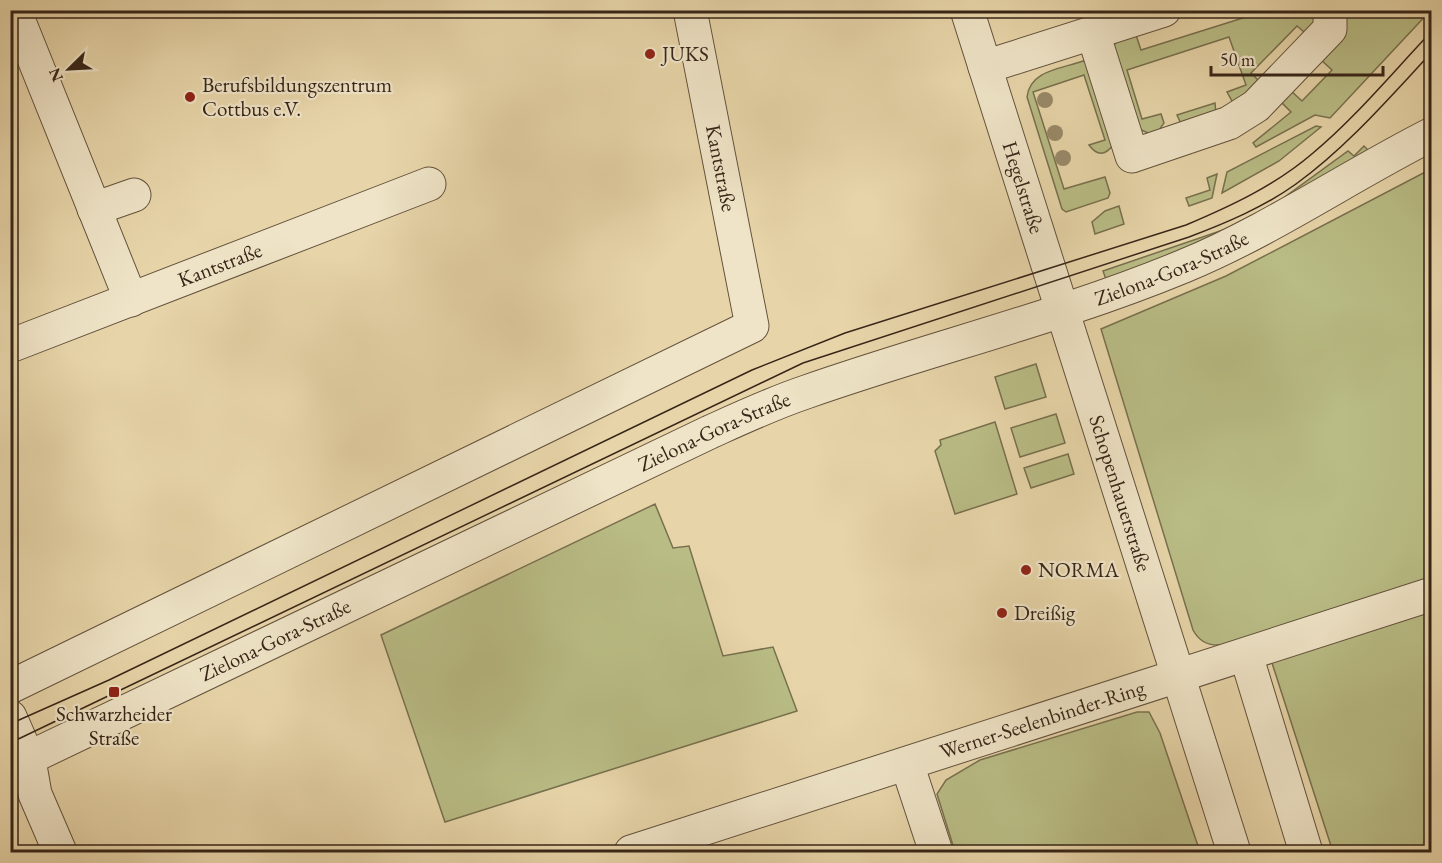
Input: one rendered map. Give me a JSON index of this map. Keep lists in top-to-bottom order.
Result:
{
  "streets": {
    "street": [
      "Kantstraße",
      "Hegelstraße",
      "Zielona-Gora-Straße",
      "Schopenhauerstraße",
      "Werner-Seelenbinder-Ring"
    ]
  },
  "crossings": [
    ["Hegelstraße", "Zielona-Gora-Straße"],
    ["Hegelstraße", "Schopenhauerstraße"],
    ["Zielona-Gora-Straße", "Schopenhauerstraße"],
    ["Schopenhauerstraße", "Werner-Seelenbinder-Ring"]
  ],
  "places": {
    "other": [
      "JUKS",
      "Berufsbildungszentrum Cottbus e.V.",
      "NORMA",
      "Dreißig"
    ],
    "transit": ["Schwarzheider Straße"]
  },
  "scale_bar": "50 m",
  "north": "bottom left"
}
